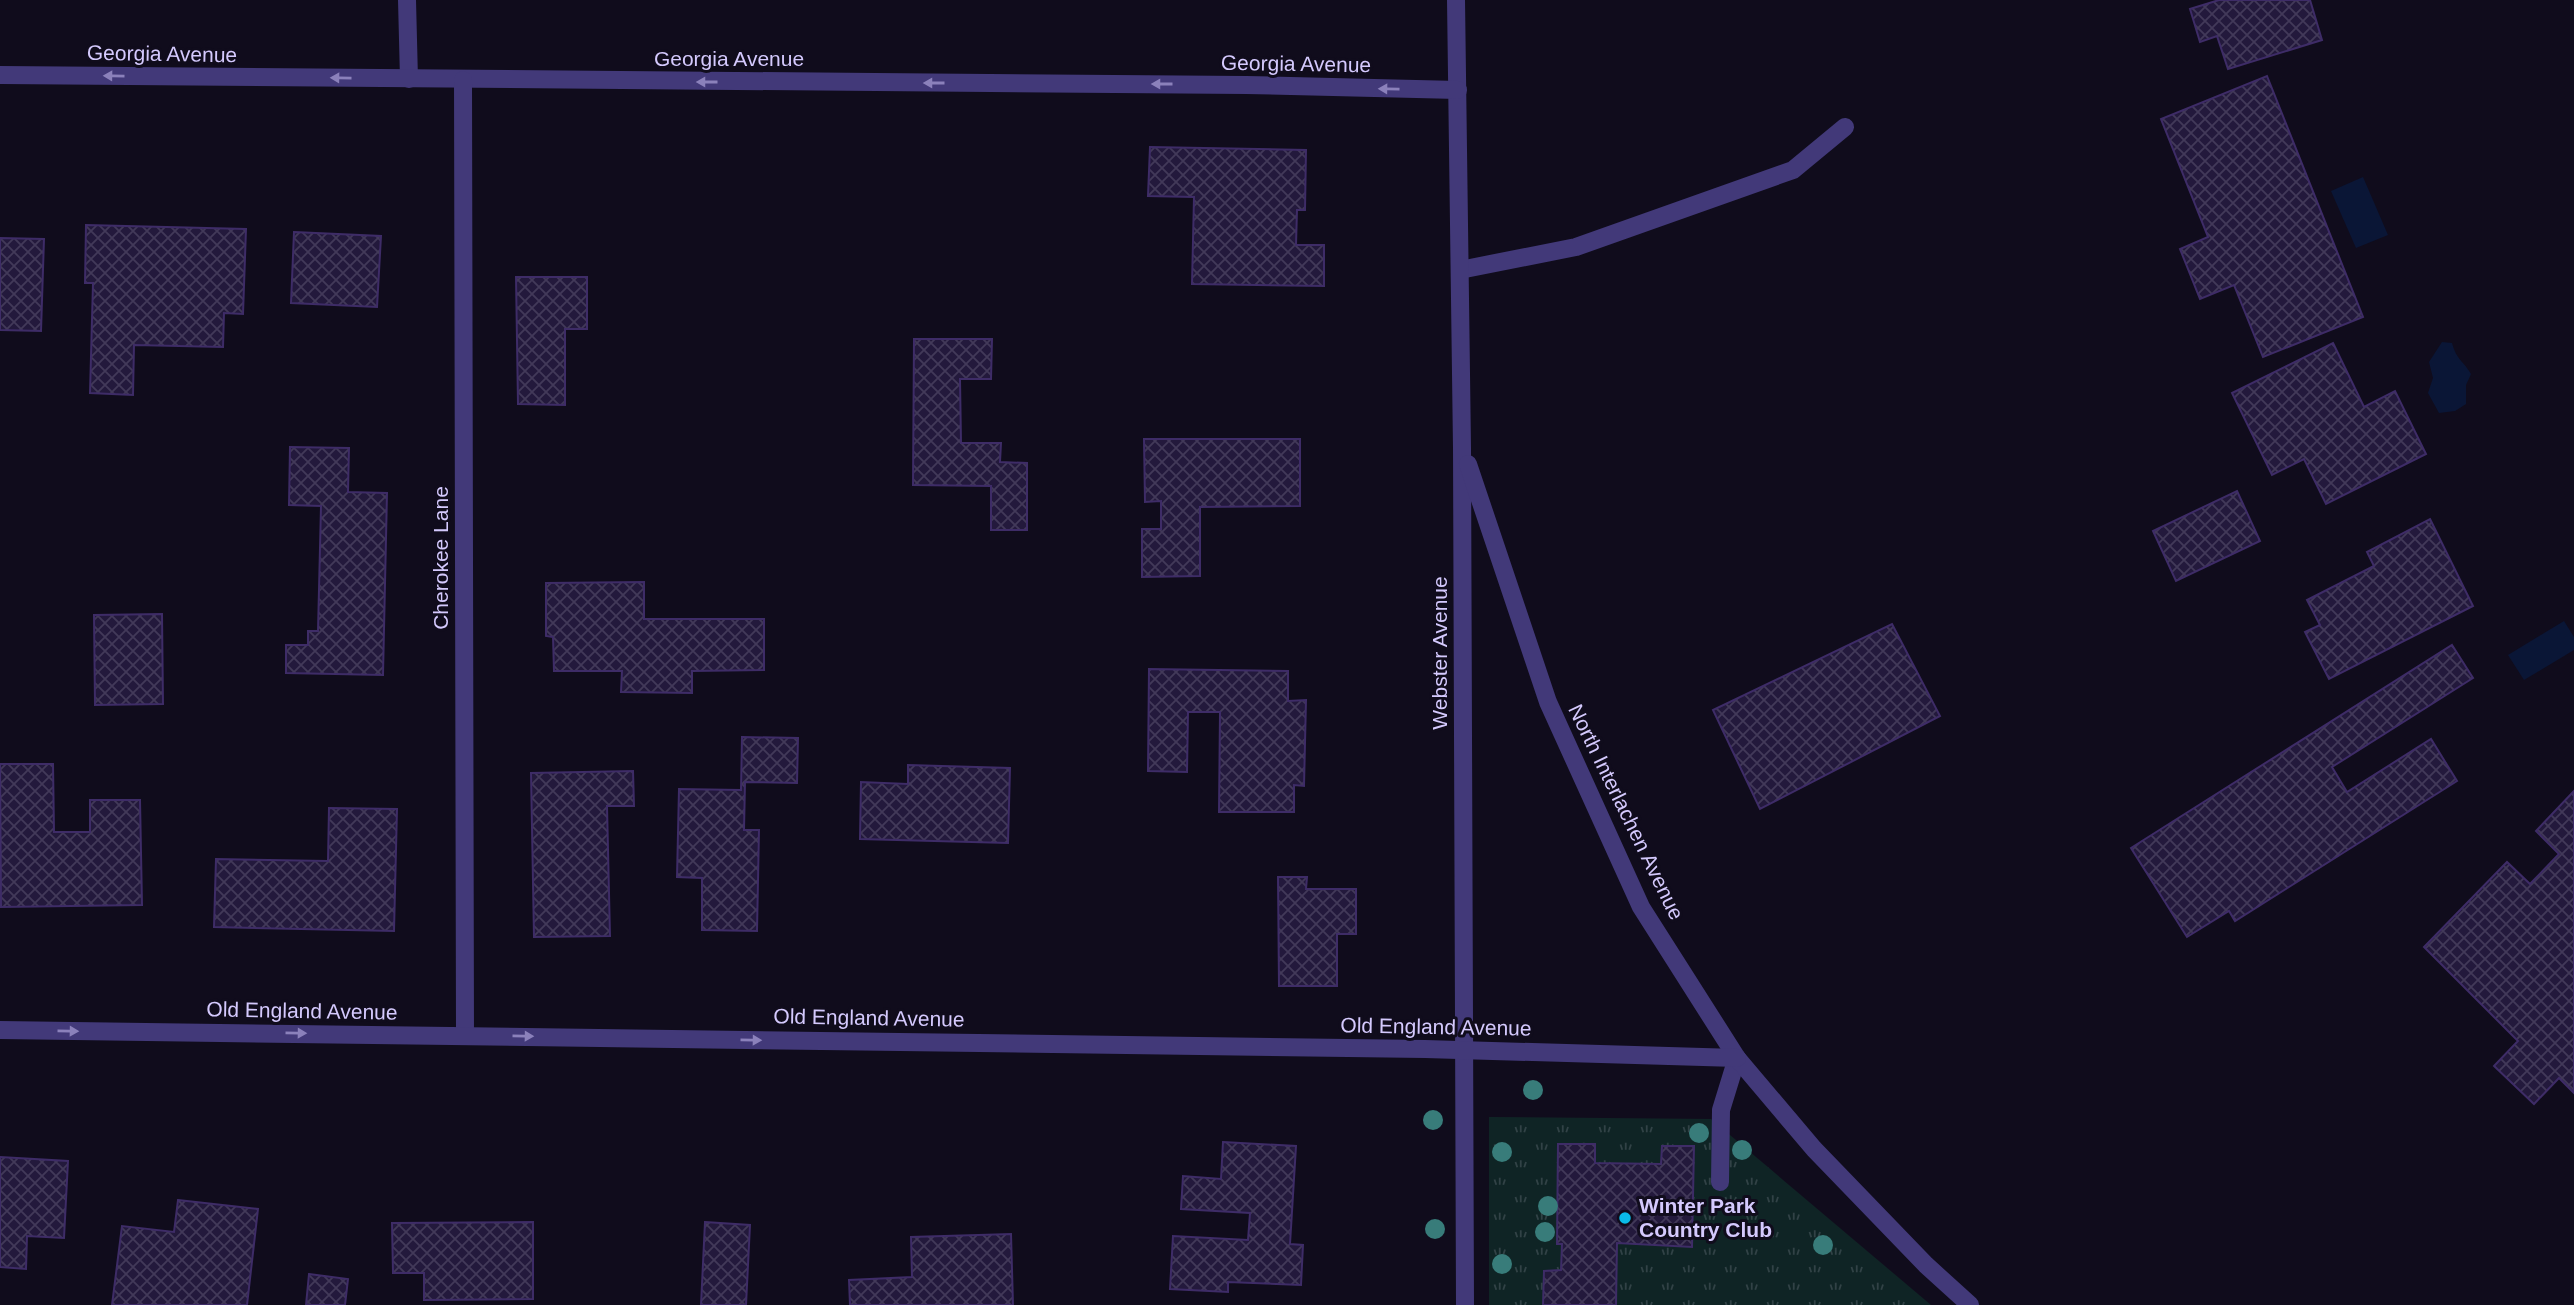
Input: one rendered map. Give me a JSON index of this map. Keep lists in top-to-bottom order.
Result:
{
  "streets": {
    "street": [
      "Georgia Avenue",
      "Cherokee Lane",
      "Webster Avenue",
      "North Interlachen Avenue",
      "Old England Avenue"
    ]
  },
  "crossings": [
    ["Georgia Avenue", "Cherokee Lane"],
    ["Georgia Avenue", "Webster Avenue"],
    ["Cherokee Lane", "Old England Avenue"],
    ["Webster Avenue", "North Interlachen Avenue"],
    ["Webster Avenue", "Old England Avenue"],
    ["North Interlachen Avenue", "Old England Avenue"]
  ],
  "one_way": ["Georgia Avenue", "Old England Avenue"],
  "places": ["Winter Park Country Club"]
}
